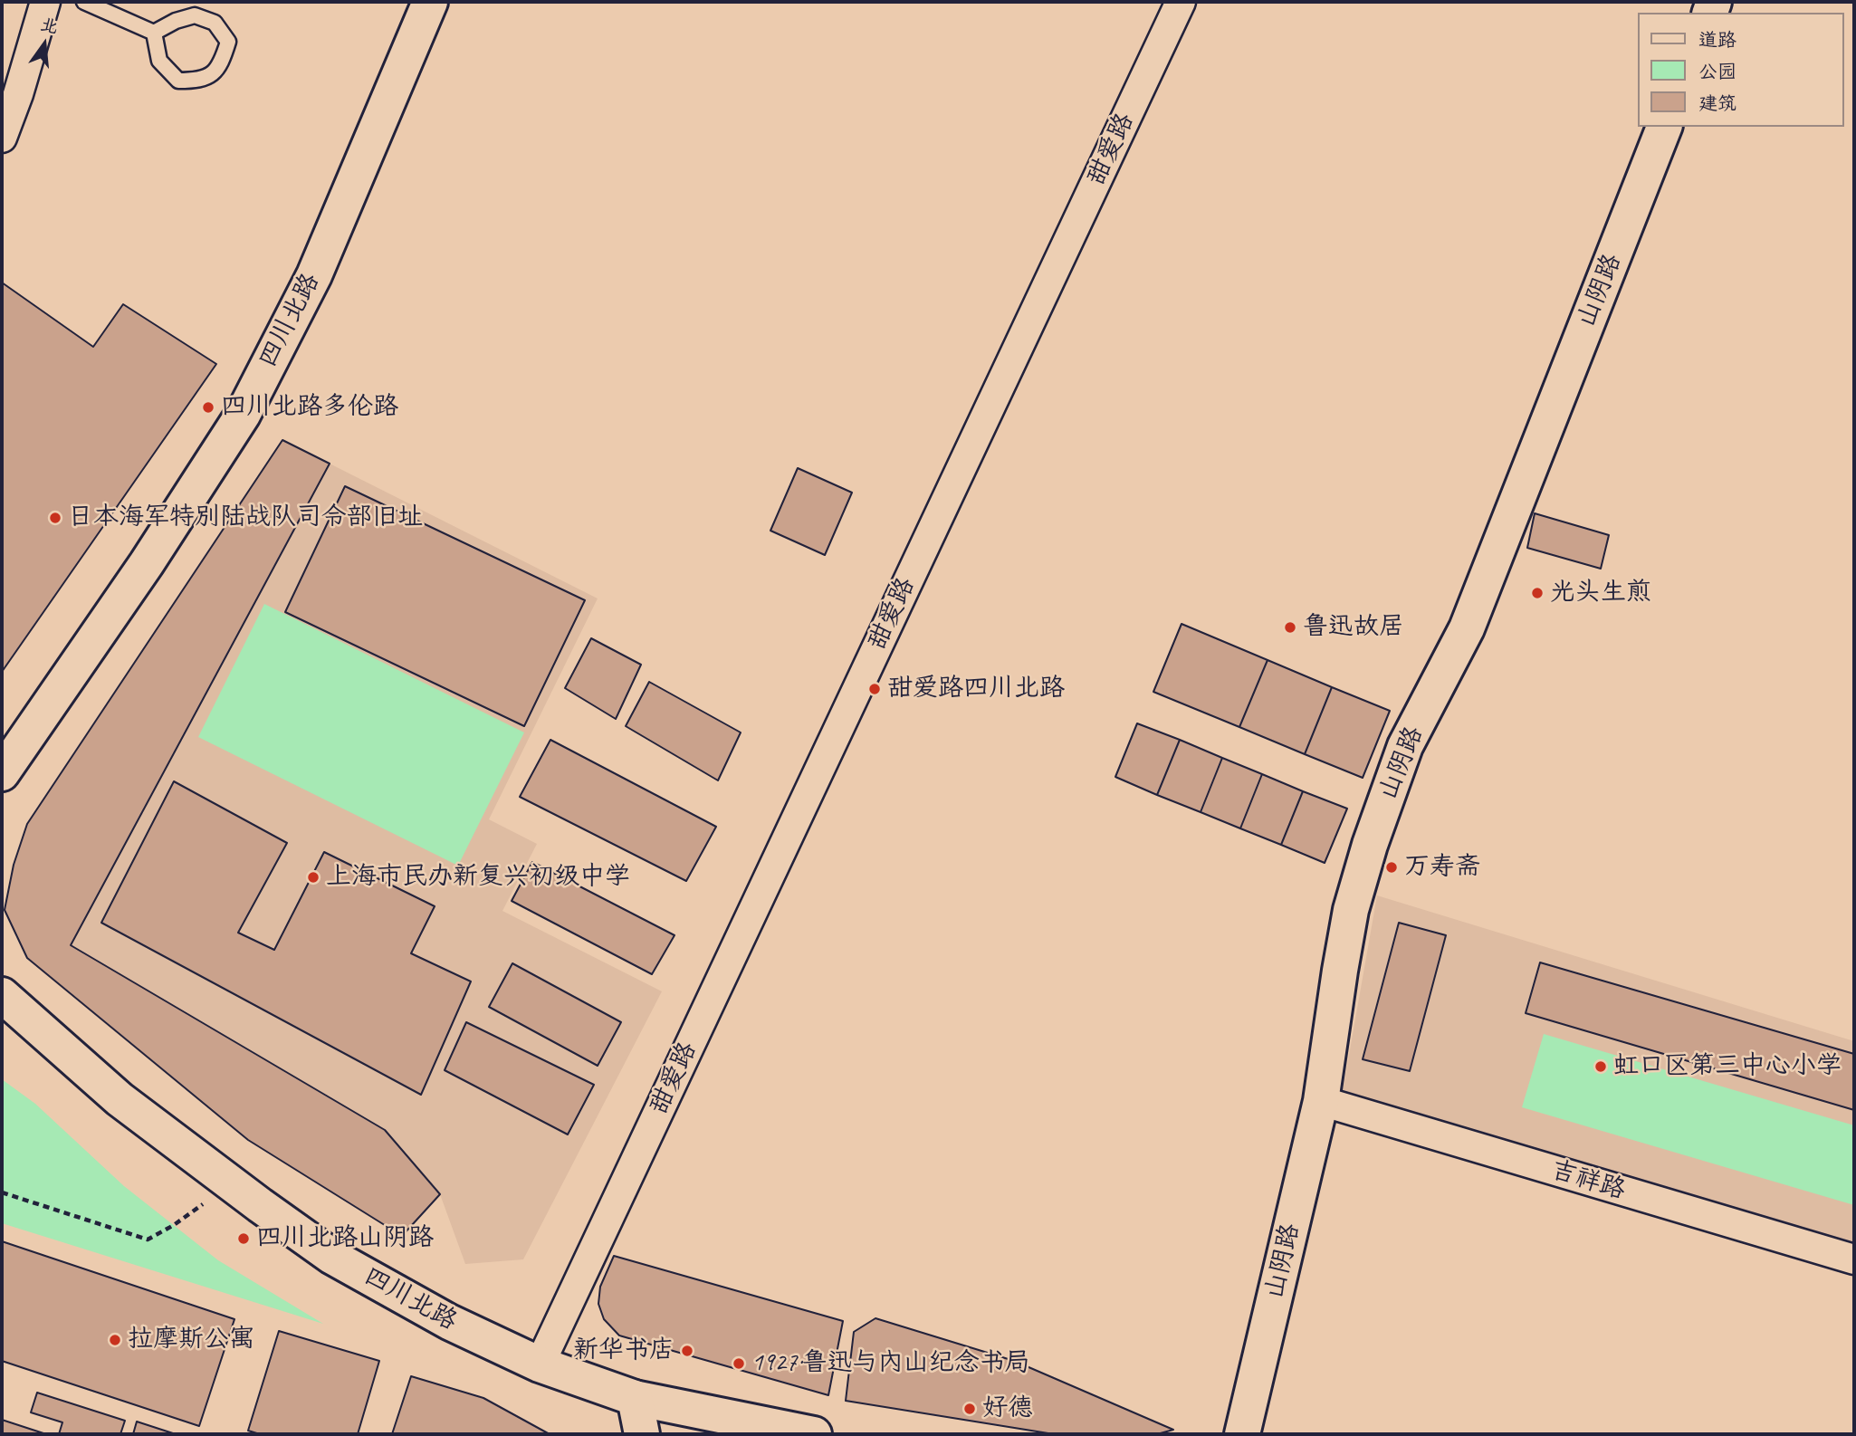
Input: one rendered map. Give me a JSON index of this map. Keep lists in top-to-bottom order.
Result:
{
  "streets": {
    "main road": ["山阴路", "四川北路"],
    "street": ["甜爱路", "吉祥路"]
  },
  "crossings": [
    ["甜爱路", "四川北路"],
    ["山阴路", "吉祥路"]
  ],
  "places": [
    "四川北路多伦路",
    "日本海军特别陆战队司令部旧址",
    "光头生煎",
    "鲁迅故居",
    "甜爱路四川北路",
    "万寿斋",
    "上海市民办新复兴初级中学",
    "虹口区第三中心小学",
    "四川北路山阴路",
    "拉摩斯公寓",
    "新华书店",
    "1927·鲁迅与内山纪念书局",
    "好德"
  ],
  "legend": ["道路", "公园", "建筑"],
  "north": "top"
}
